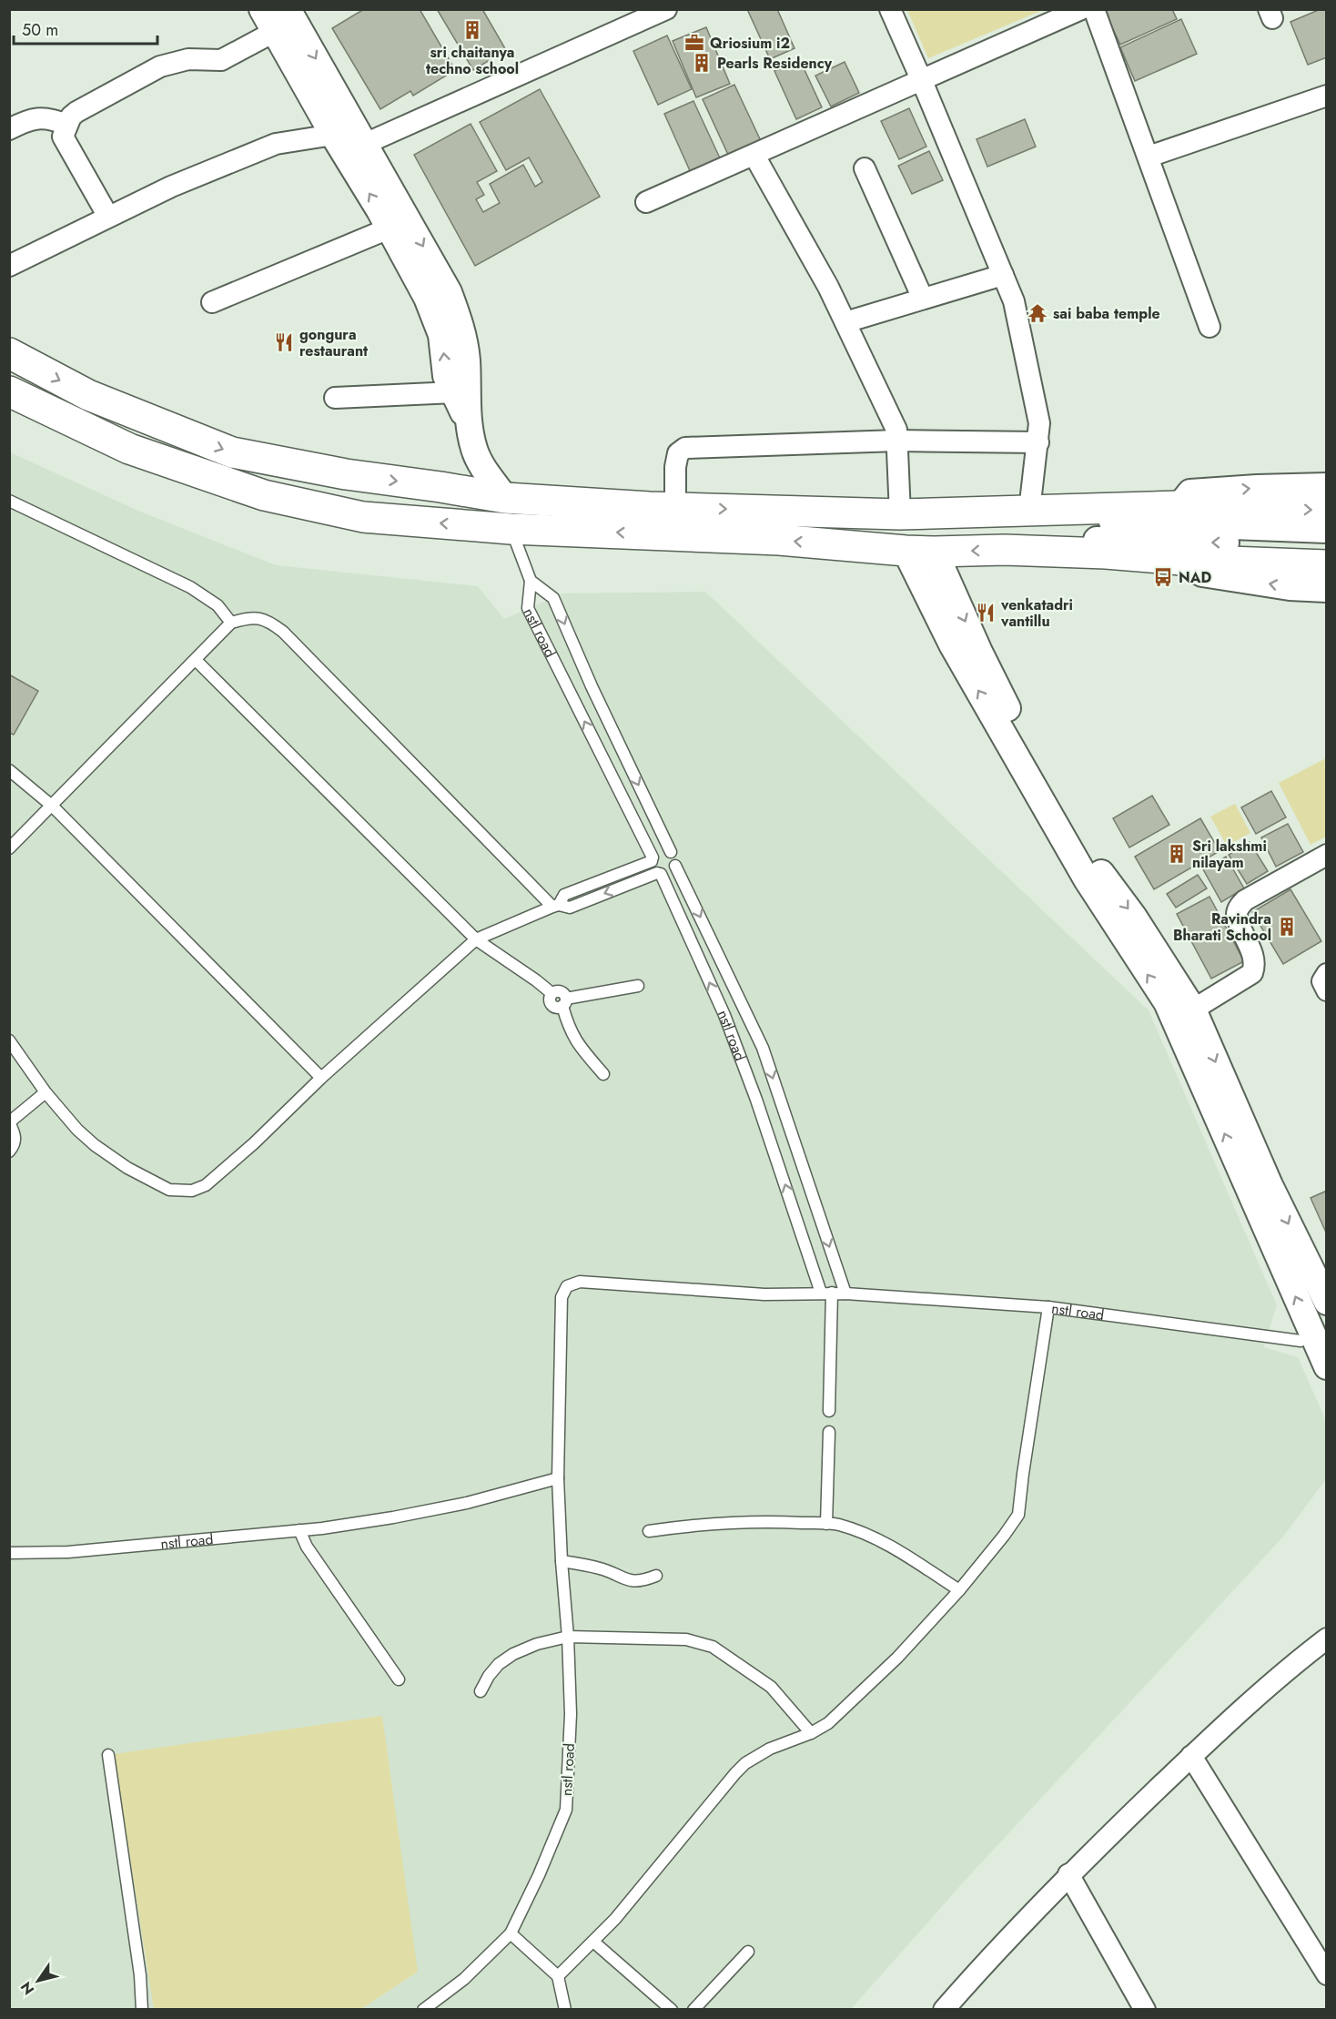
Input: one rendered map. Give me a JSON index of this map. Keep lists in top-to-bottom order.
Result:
{
  "streets": {
    "lane": ["nstl road"]
  },
  "places": {
    "building": [
      "sri chaitanya techno school",
      "Pearls Residency",
      "Sri lakshmi nilayam",
      "Ravindra Bharati School"
    ],
    "office": ["Qriosium i2"],
    "temple": ["sai baba temple"],
    "restaurant": ["gongura restaurant", "venkatadri vantillu"],
    "bus stop": ["NAD"]
  },
  "scale_bar": "50 m",
  "north": "bottom left"
}
